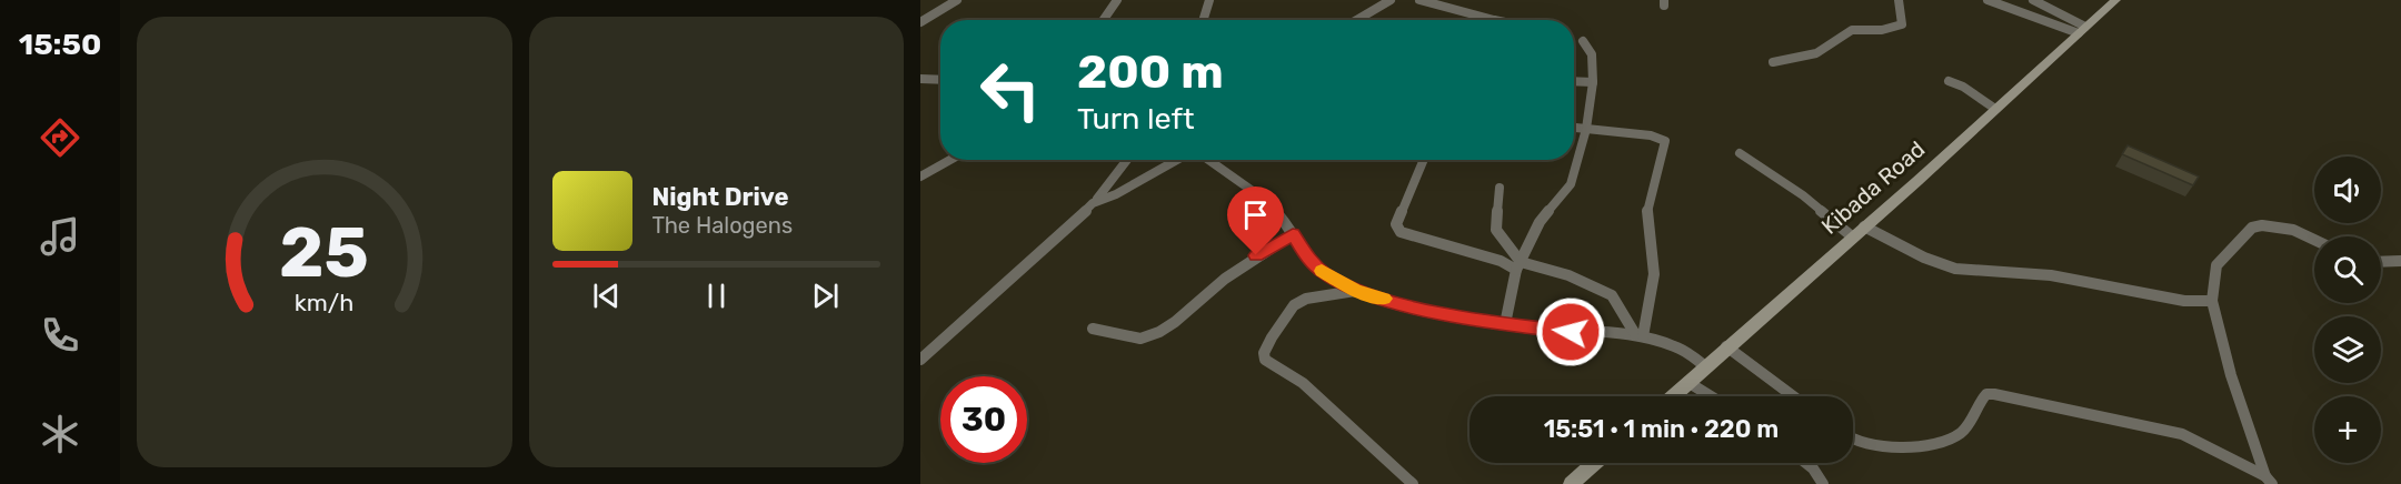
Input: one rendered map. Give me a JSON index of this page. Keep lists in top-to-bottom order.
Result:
{
  "streets": {
    "main road": ["Kibada Road"]
  },
  "page": {
    "tabs": "15:50",
    "turn": ["200 m", "Turn left"],
    "map_buttons": "+",
    "song": ["Night Drive", "The Halogens"],
    "limit": "30",
    "trip": "15:51 · 1 min · 220 m",
    "gauge": ["25", "km/h"]
  }
}
